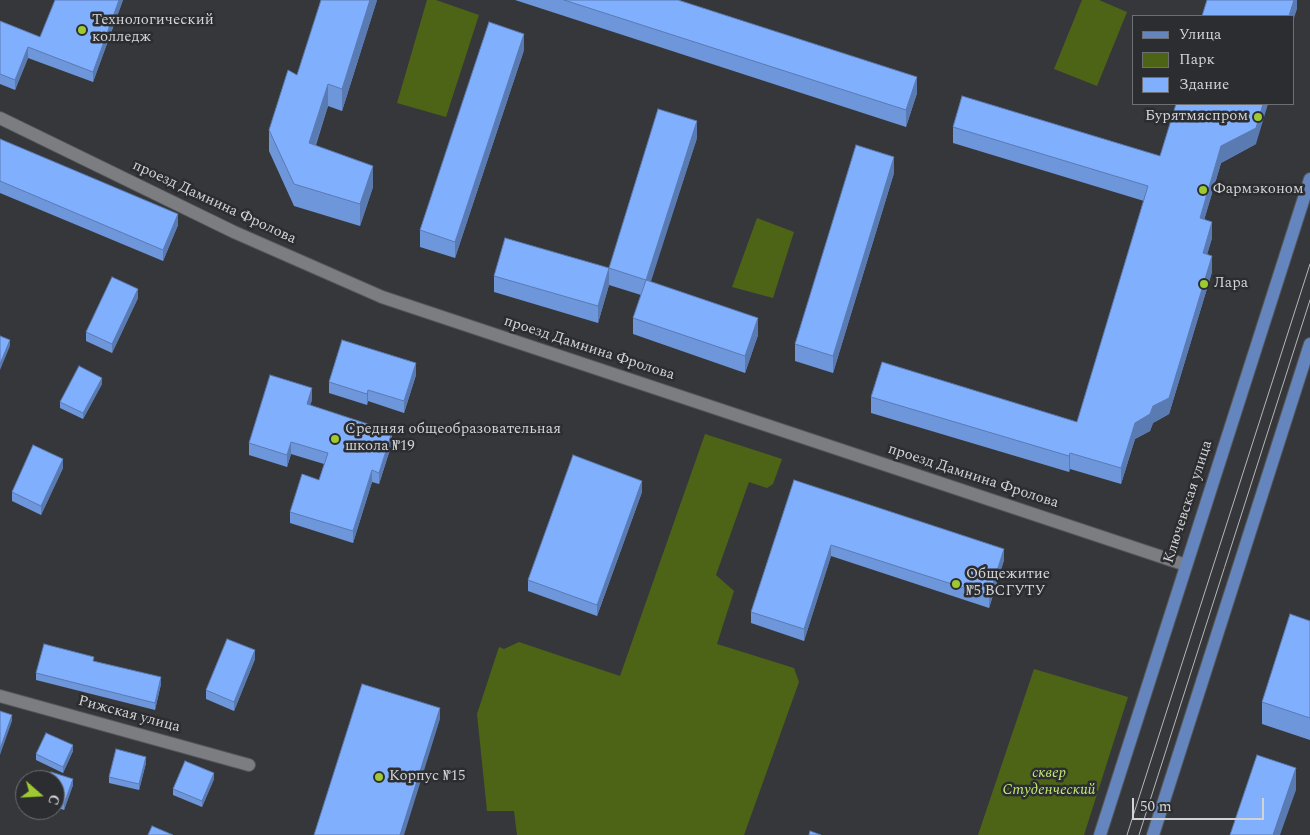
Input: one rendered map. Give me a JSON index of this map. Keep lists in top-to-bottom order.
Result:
{
  "streets": {
    "main road": ["Ключевская улица"],
    "street": ["проезд Дамнина Фролова", "Рижская улица"]
  },
  "crossings": [
    ["проезд Дамнина Фролова", "Ключевская улица"]
  ],
  "parks": ["сквер Студенческий"],
  "places": [
    "Технологический колледж",
    "Бурятмяспром",
    "Фармэконом",
    "Лара",
    "Средняя общеобразовательная школа №19",
    "Общежитие №5 ВСГУТУ",
    "Корпус №15"
  ],
  "legend": ["Улица", "Парк", "Здание"],
  "scale_bar": "50 m",
  "north": "right"
}
